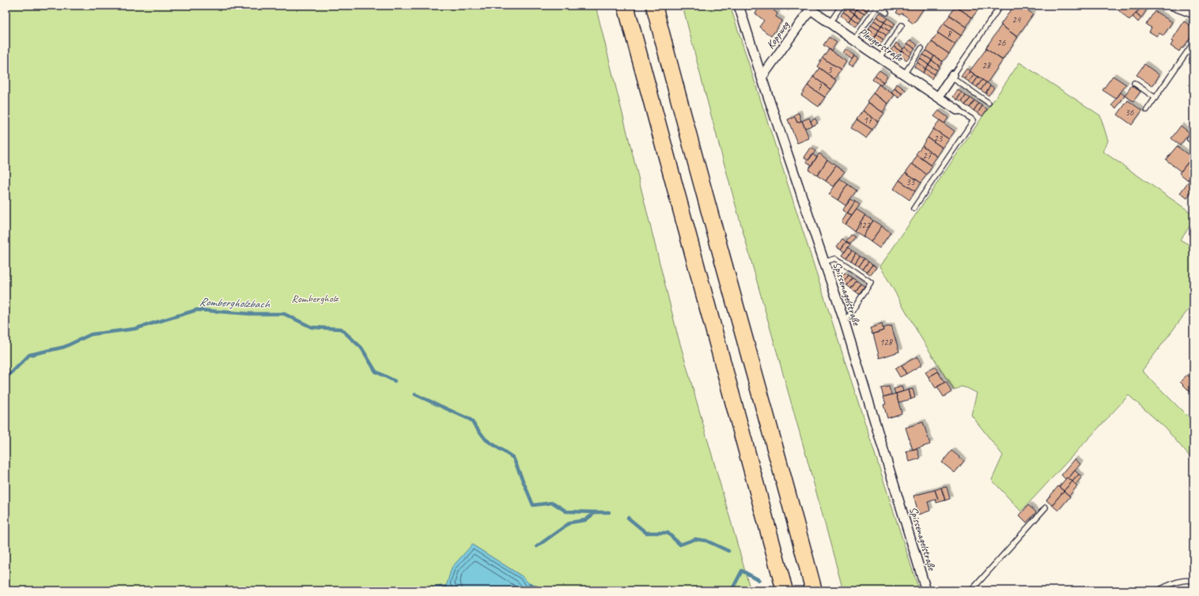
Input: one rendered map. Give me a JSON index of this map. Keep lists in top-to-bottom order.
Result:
{
  "streets": {
    "street": ["Koppweg", "Pleugerstraße", "Spissenagelstraße"]
  },
  "crossings": [
    ["Koppweg", "Pleugerstraße"],
    ["Koppweg", "Spissenagelstraße"]
  ],
  "water": ["Rombergholzbach"],
  "parks": ["Rombergholz"],
  "house_numbers": [
    "24",
    "8",
    "26",
    "28",
    "3",
    "7",
    "36",
    "17",
    "23",
    "27",
    "33",
    "122",
    "128"
  ]
}
